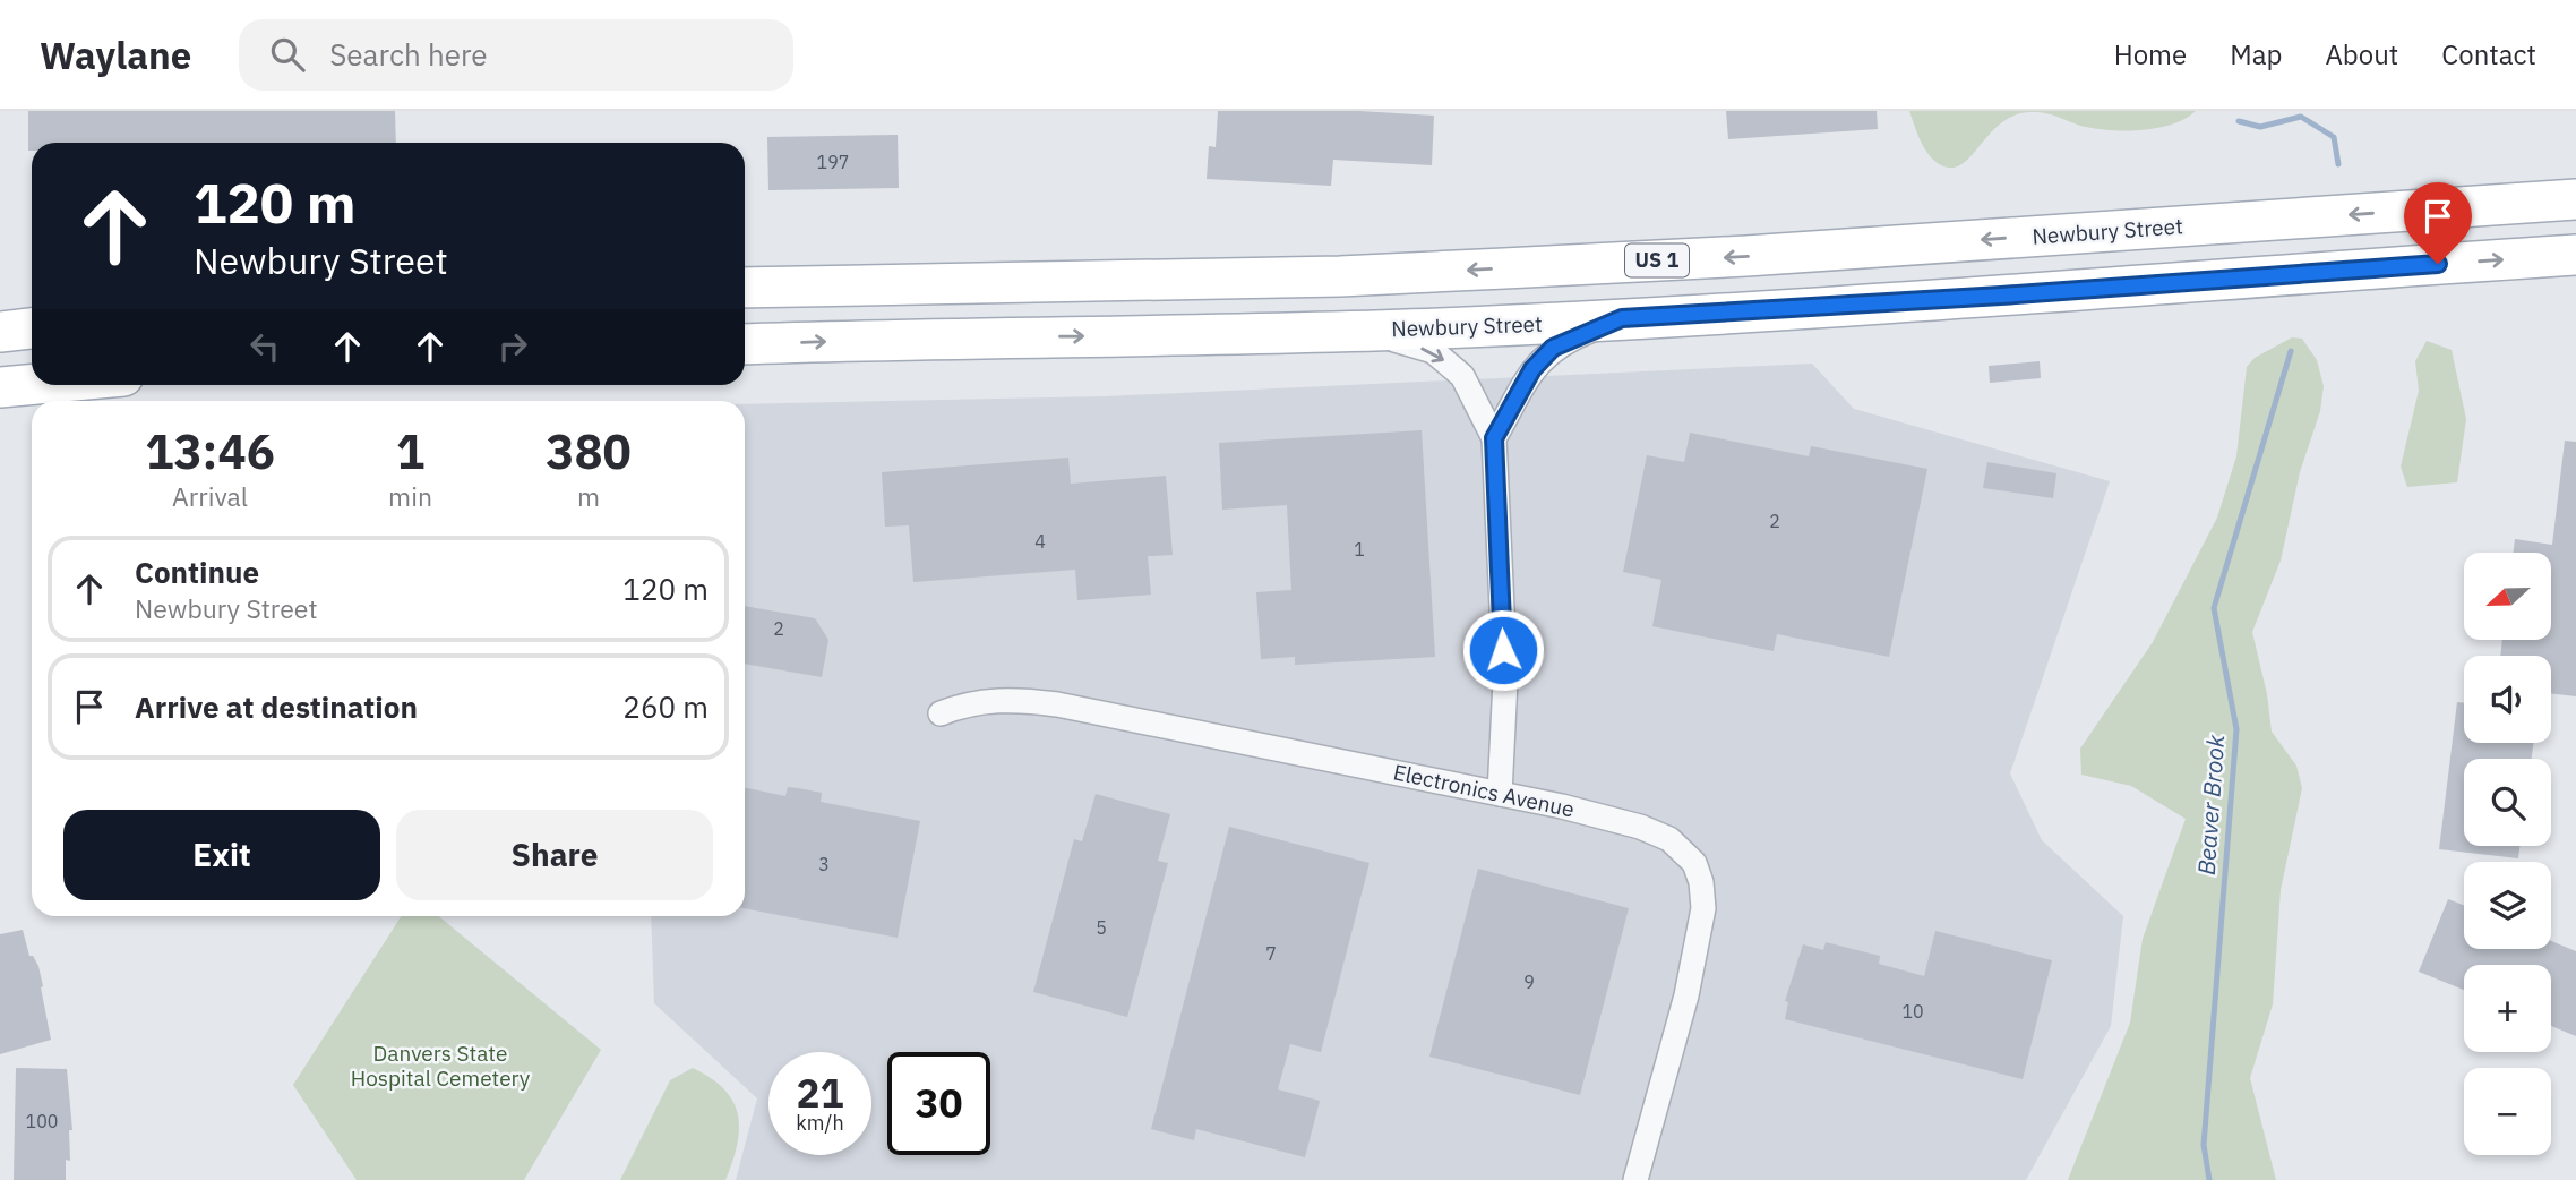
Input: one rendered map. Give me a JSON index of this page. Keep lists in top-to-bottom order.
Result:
{
  "streets": {
    "main road": ["Newbury Street", "US 1"],
    "street": ["Electronics Avenue"]
  },
  "water": ["Beaver Brook"],
  "parks": ["Danvers State Hospital Cemetery"],
  "house_numbers": [
    "197",
    "2",
    "4",
    "1",
    "2",
    "3",
    "5",
    "7",
    "9",
    "10",
    "100"
  ],
  "north": "left",
  "page": {
    "header": "Waylane",
    "search": "Search here",
    "nav": [
      "Home",
      "Map",
      "About",
      "Contact"
    ],
    "turn": ["120 m", "Newbury Street"],
    "eta": [
      "13:46",
      "Arrival",
      "1",
      "min",
      "380",
      "m"
    ],
    "list": [
      {
        "name": "Continue",
        "note": "Newbury Street",
        "value": "120 m"
      },
      {
        "name": "Arrive at destination",
        "value": "260 m"
      }
    ],
    "map_buttons": ["+", "−"],
    "buttons": ["Exit", "Share"],
    "speed": "21 km/h",
    "limit": "30"
  }
}
